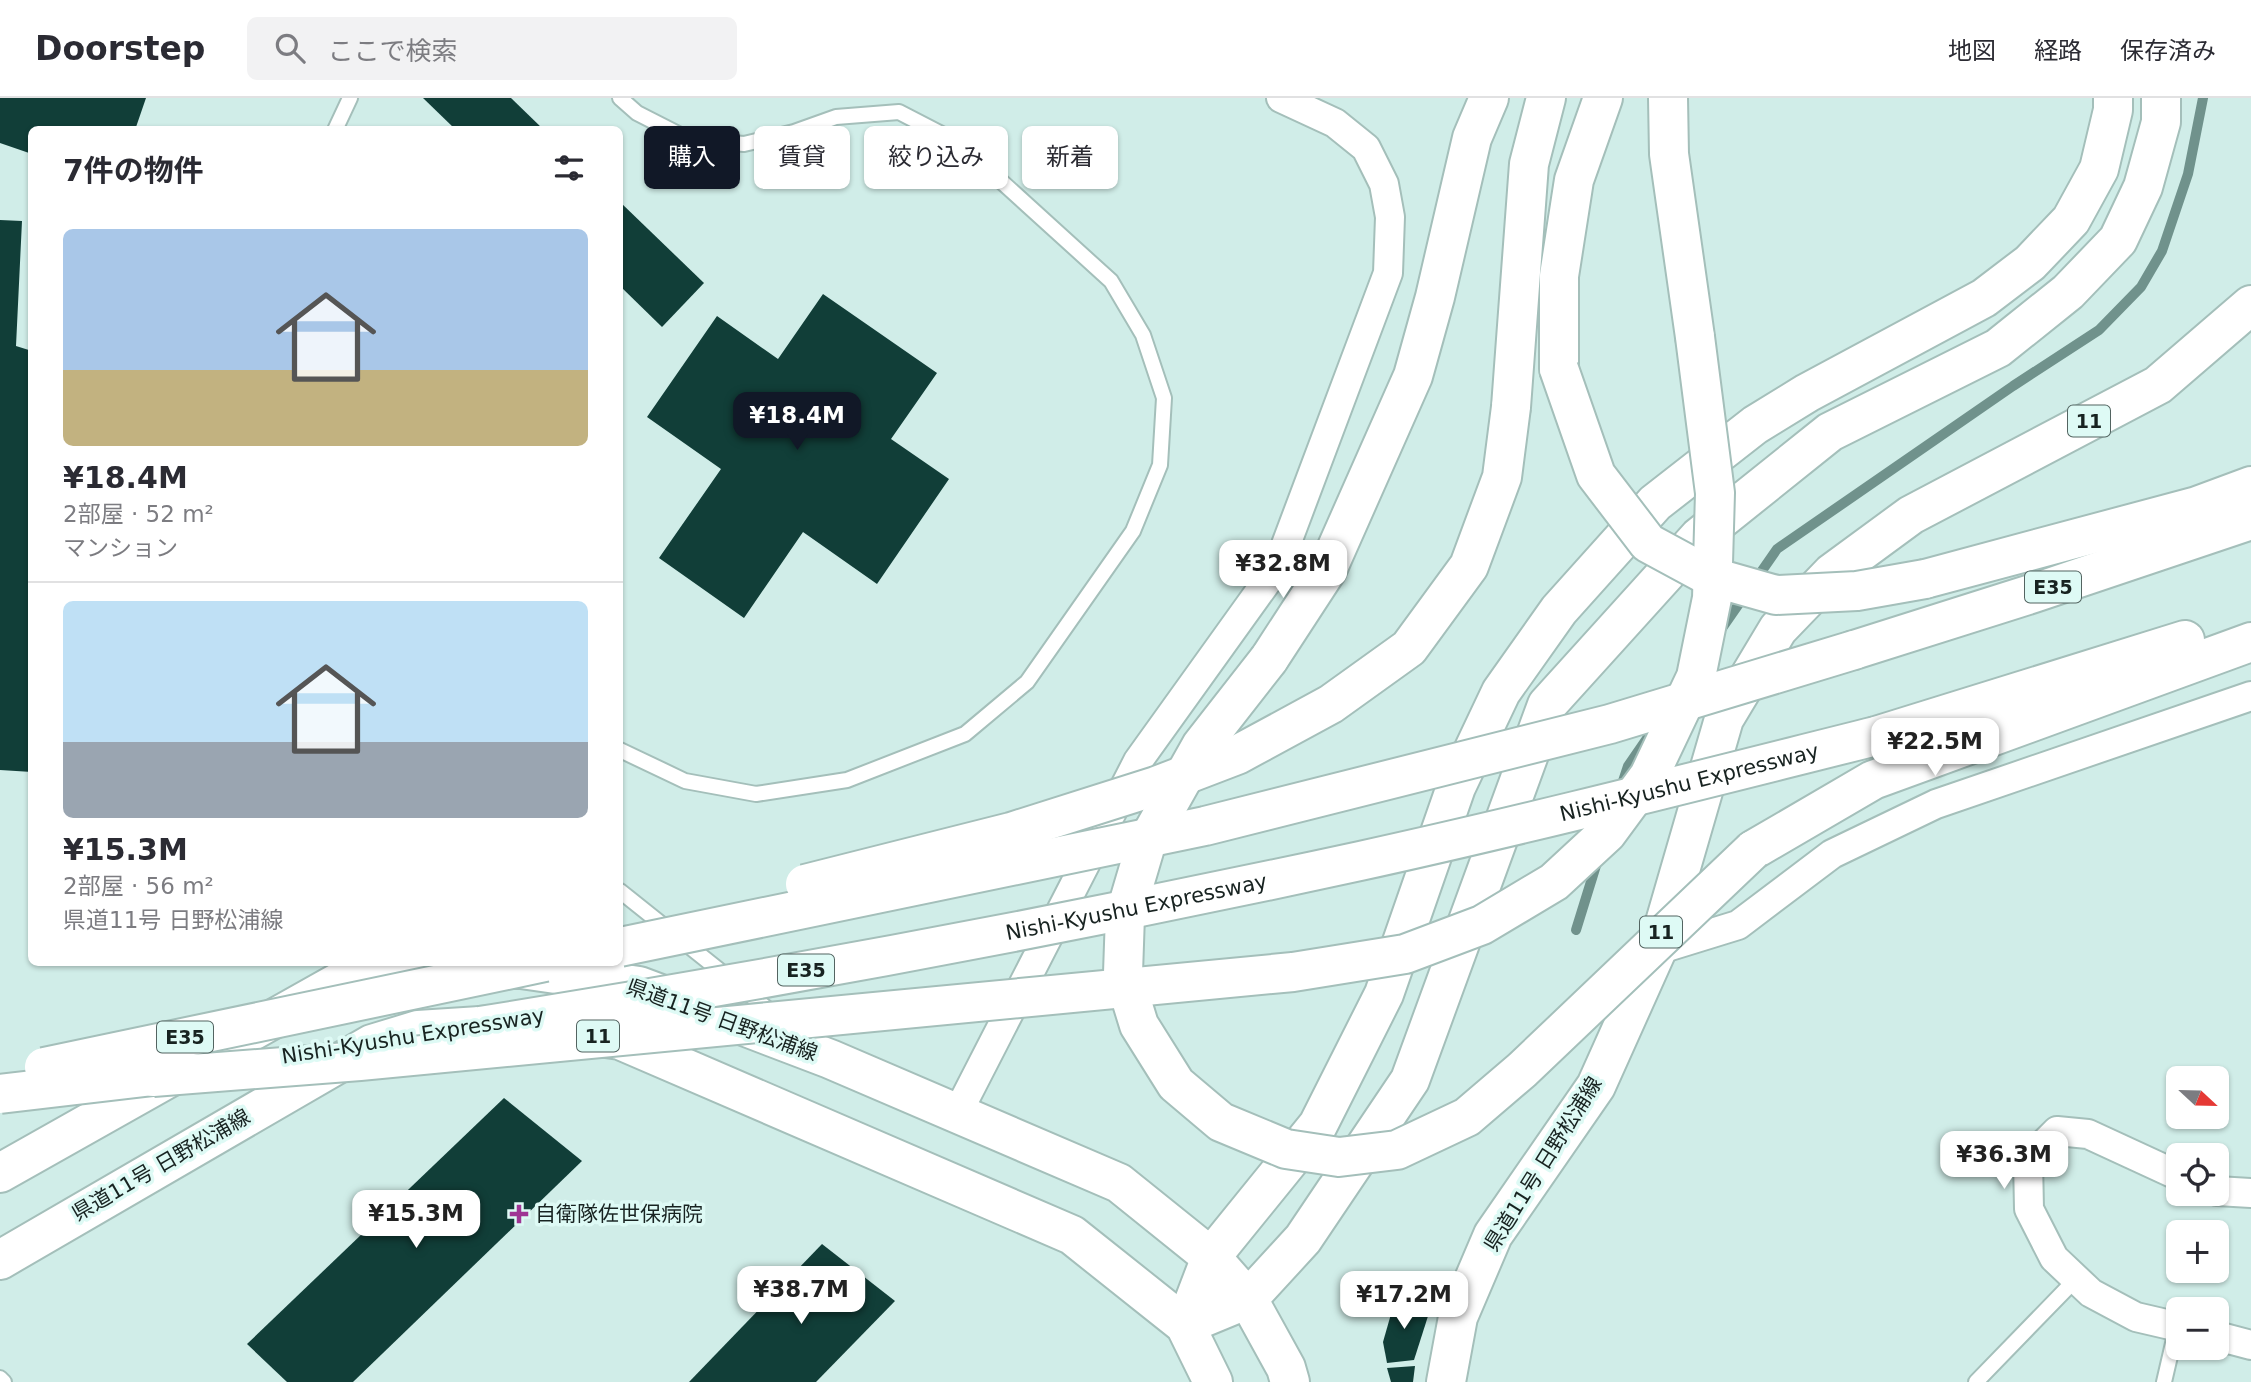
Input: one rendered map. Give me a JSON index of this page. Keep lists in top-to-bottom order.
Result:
{
  "streets": {
    "main road": [
      "11",
      "E35",
      "Nishi-Kyushu Expressway",
      "県道11号 日野松浦線"
    ]
  },
  "places": {
    "health": ["自衛隊佐世保病院"]
  },
  "north": "right",
  "page": {
    "header": "Doorstep",
    "search": "ここで検索",
    "nav": ["地図", "経路", "保存済み"],
    "chip": [
      "購入",
      "賃貸",
      "絞り込み",
      "新着"
    ],
    "heading": "7件の物件",
    "list": [
      {
        "name": "¥18.4M",
        "note": "2部屋 · 52 m² · マンション"
      },
      {
        "name": "¥15.3M",
        "note": "2部屋 · 56 m² · 県道11号 日野松浦線"
      }
    ],
    "price": [
      "¥18.4M",
      "¥32.8M",
      "¥22.5M",
      "¥36.3M",
      "¥15.3M",
      "¥38.7M",
      "¥17.2M"
    ],
    "map_buttons": ["+", "−"]
  }
}
